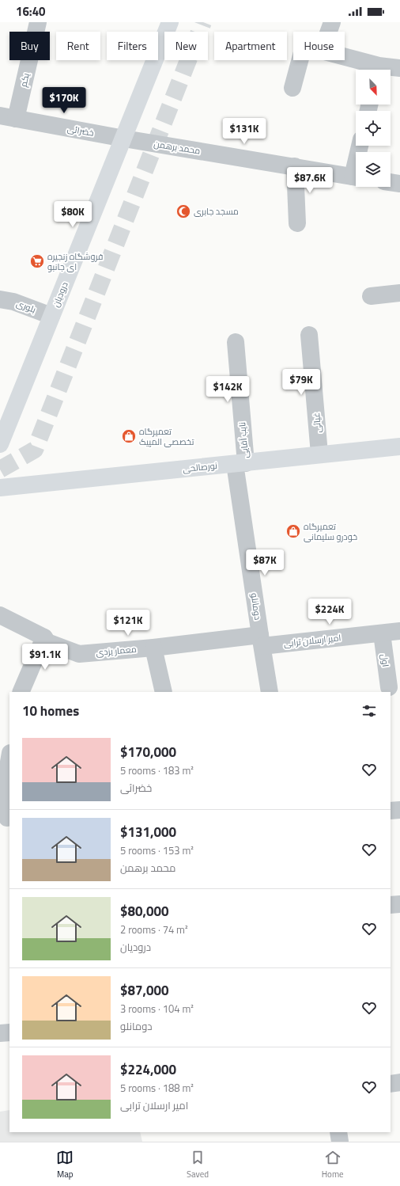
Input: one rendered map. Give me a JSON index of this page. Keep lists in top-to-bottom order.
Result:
{
  "streets": {
    "main road": ["درودیان", "نورصالحی"],
    "street": [
      "یکم",
      "خضرائی",
      "محمد برهمن",
      "بلوری",
      "غیاثی",
      "نایب آقایی",
      "دومانلو",
      "امیر ارسلان ترابی",
      "معمار یزدی",
      "اول"
    ]
  },
  "crossings": [
    ["یکم", "خضرائی"],
    ["خضرائی", "محمد برهمن"],
    ["خضرائی", "درودیان"],
    ["محمد برهمن", "درودیان"],
    ["درودیان", "بلوری"],
    ["غیاثی", "نورصالحی"],
    ["نایب آقایی", "نورصالحی"],
    ["نایب آقایی", "دومانلو"],
    ["نورصالحی", "دومانلو"],
    ["دومانلو", "امیر ارسلان ترابی"],
    ["دومانلو", "معمار یزدی"],
    ["امیر ارسلان ترابی", "معمار یزدی"],
    ["امیر ارسلان ترابی", "اول"]
  ],
  "places": {
    "mosque": ["مسجد جابری"],
    "supermarket": ["فروشگاه زنجیره ای جانبو"],
    "shop": ["تعمیرگاه تخصصی المپیک", "تعمیرگاه خودرو سلیمانی"]
  },
  "north": "bottom right",
  "page": {
    "status": "16:40",
    "chip": [
      "Buy",
      "Rent",
      "Filters",
      "New",
      "Apartment",
      "House"
    ],
    "price": [
      "$170K",
      "$131K",
      "$87.6K",
      "$80K",
      "$79K",
      "$142K",
      "$87K",
      "$224K",
      "$121K",
      "$91.1K"
    ],
    "heading": "10 homes",
    "list": [
      {
        "name": "$170,000",
        "note": "5 rooms · 183 m² · خضرائی"
      },
      {
        "name": "$131,000",
        "note": "5 rooms · 153 m² · محمد برهمن"
      },
      {
        "name": "$80,000",
        "note": "2 rooms · 74 m² · درودیان"
      },
      {
        "name": "$87,000",
        "note": "3 rooms · 104 m² · دومانلو"
      },
      {
        "name": "$224,000",
        "note": "5 rooms · 188 m² · امیر ارسلان ترابی"
      }
    ],
    "tabs": ["Map", "Saved", "Home"]
  }
}
